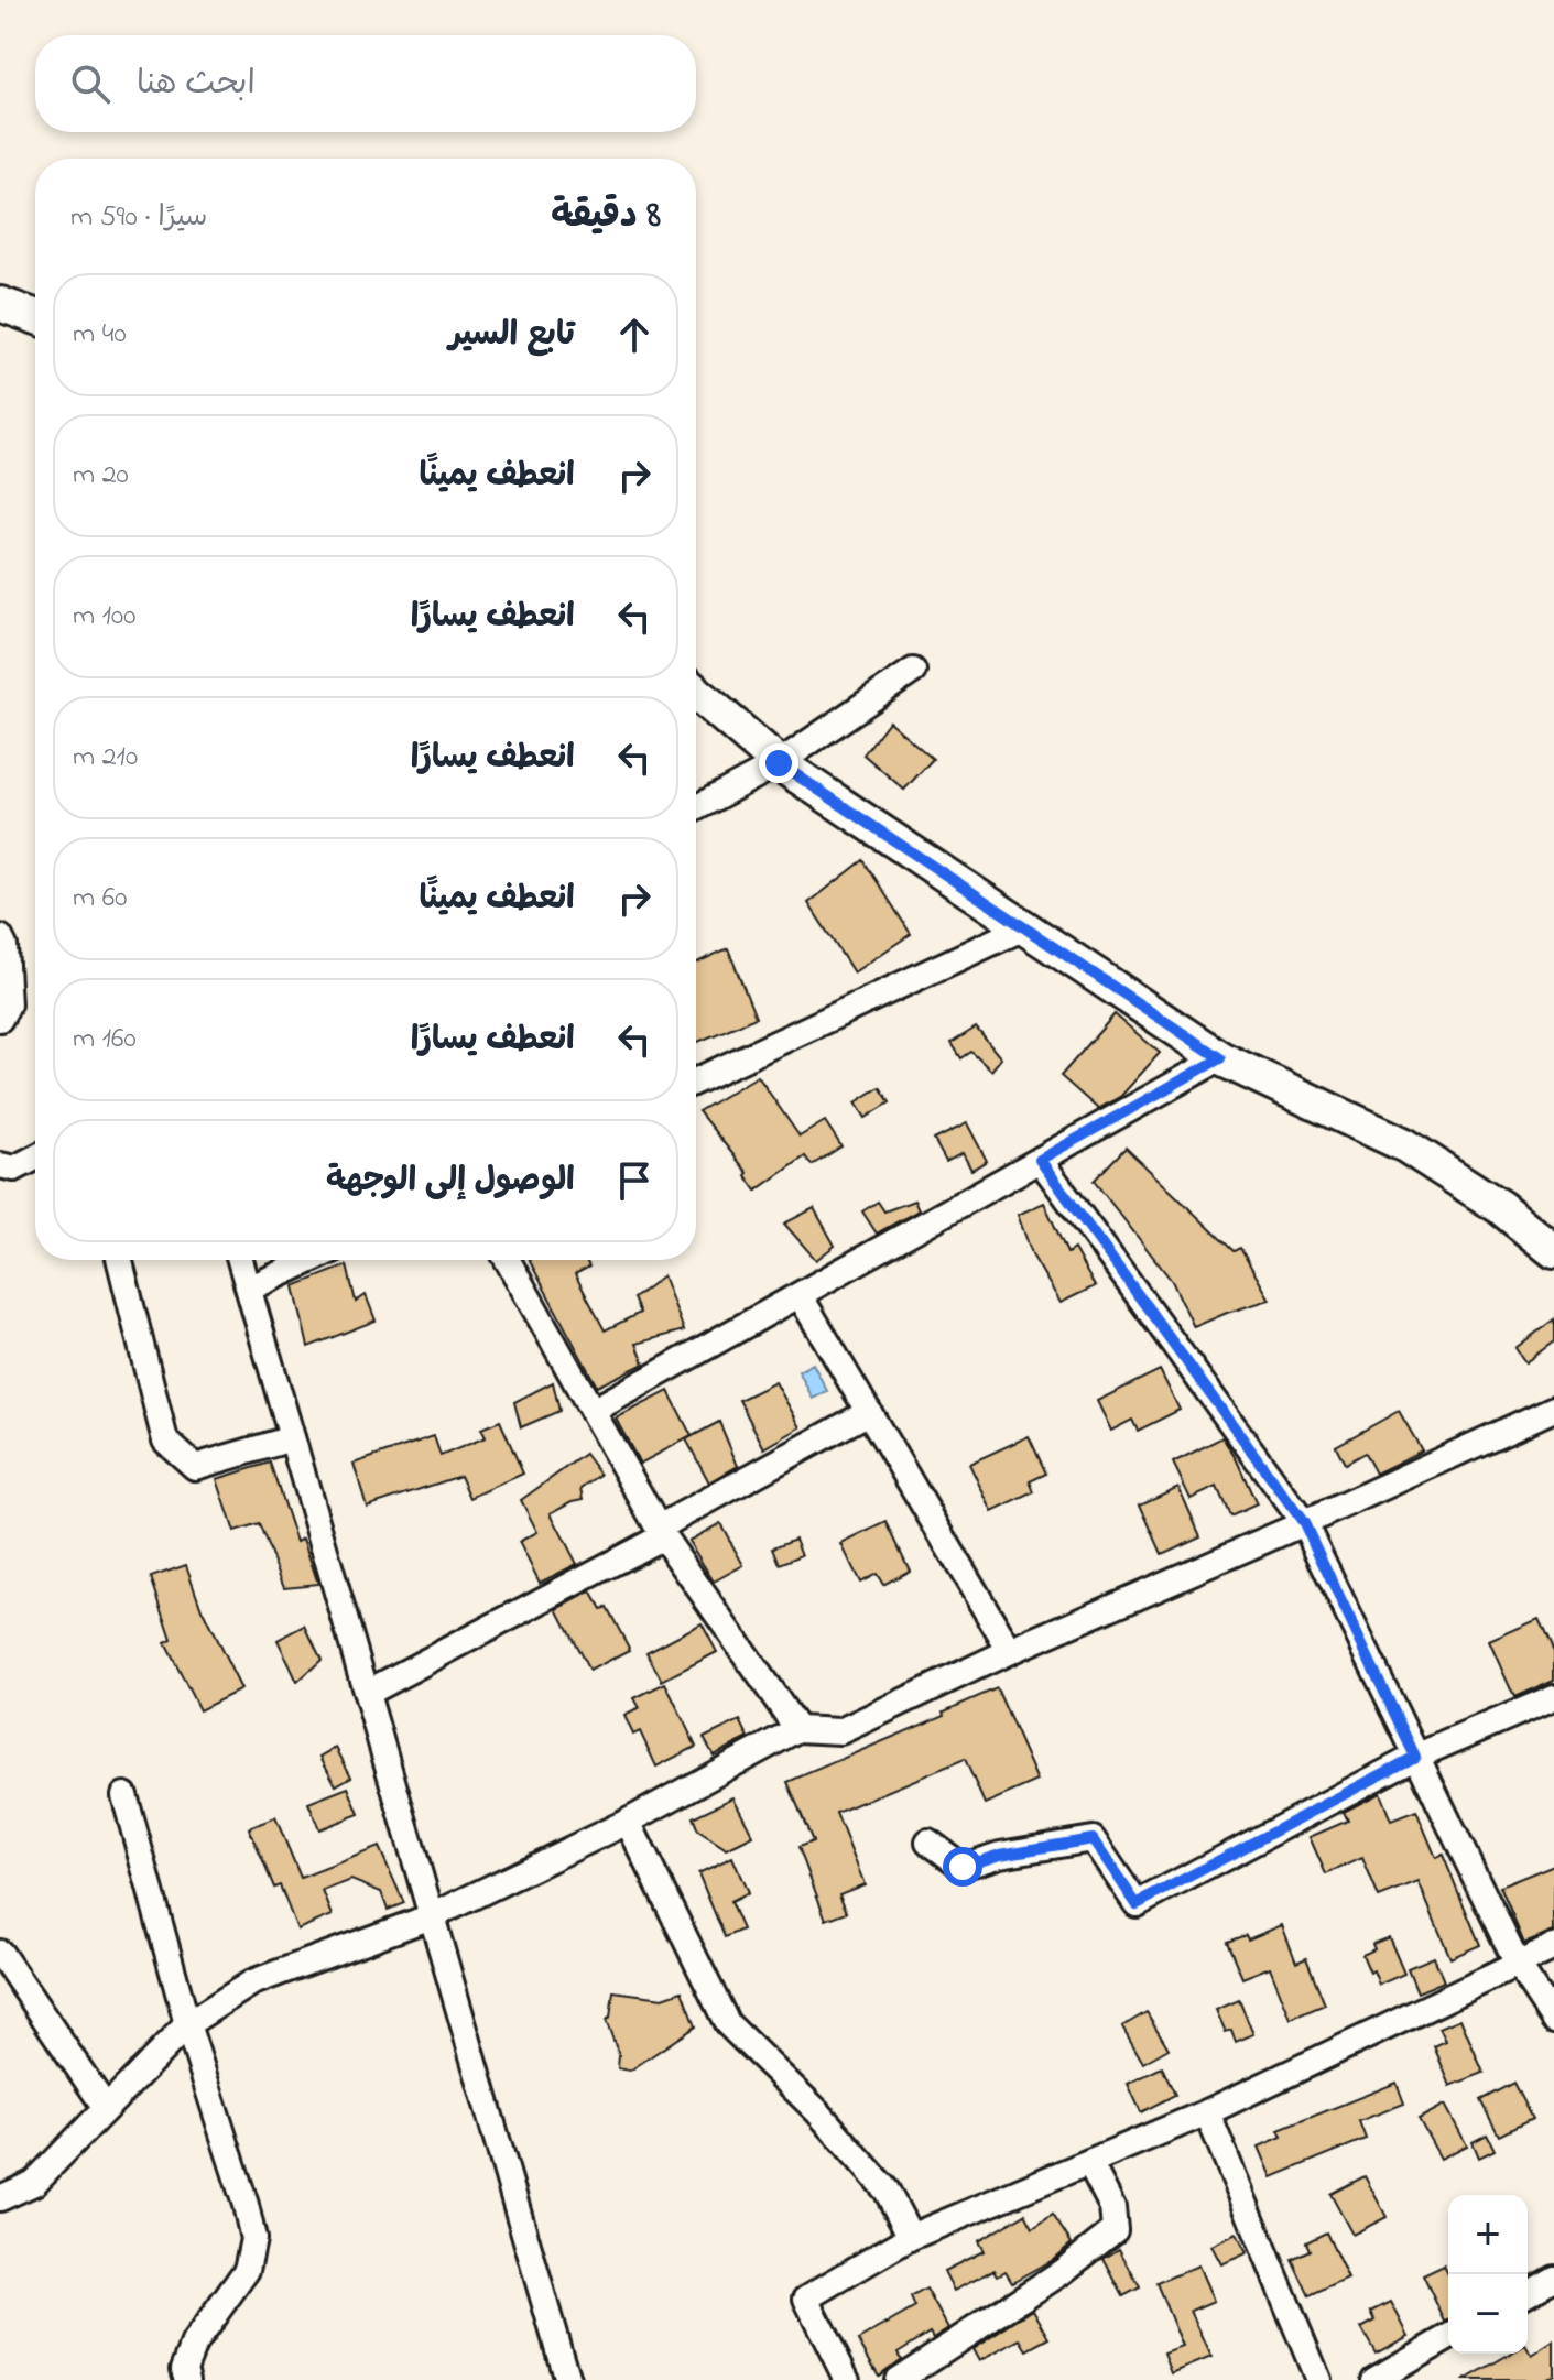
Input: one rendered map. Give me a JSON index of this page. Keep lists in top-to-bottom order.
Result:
{
  "page": {
    "search": "ابحث هنا",
    "heading": ["8 دقيقة", "سيرًا · 590 m"],
    "list": [
      ["تابع السير", "40 m"],
      ["انعطف يمينًا", "20 m"],
      ["انعطف يسارًا", "100 m"],
      ["انعطف يسارًا", "210 m"],
      ["انعطف يمينًا", "60 m"],
      ["انعطف يسارًا", "160 m"],
      "الوصول إلى الوجهة"
    ],
    "map_buttons": ["+", "−"]
  }
}
